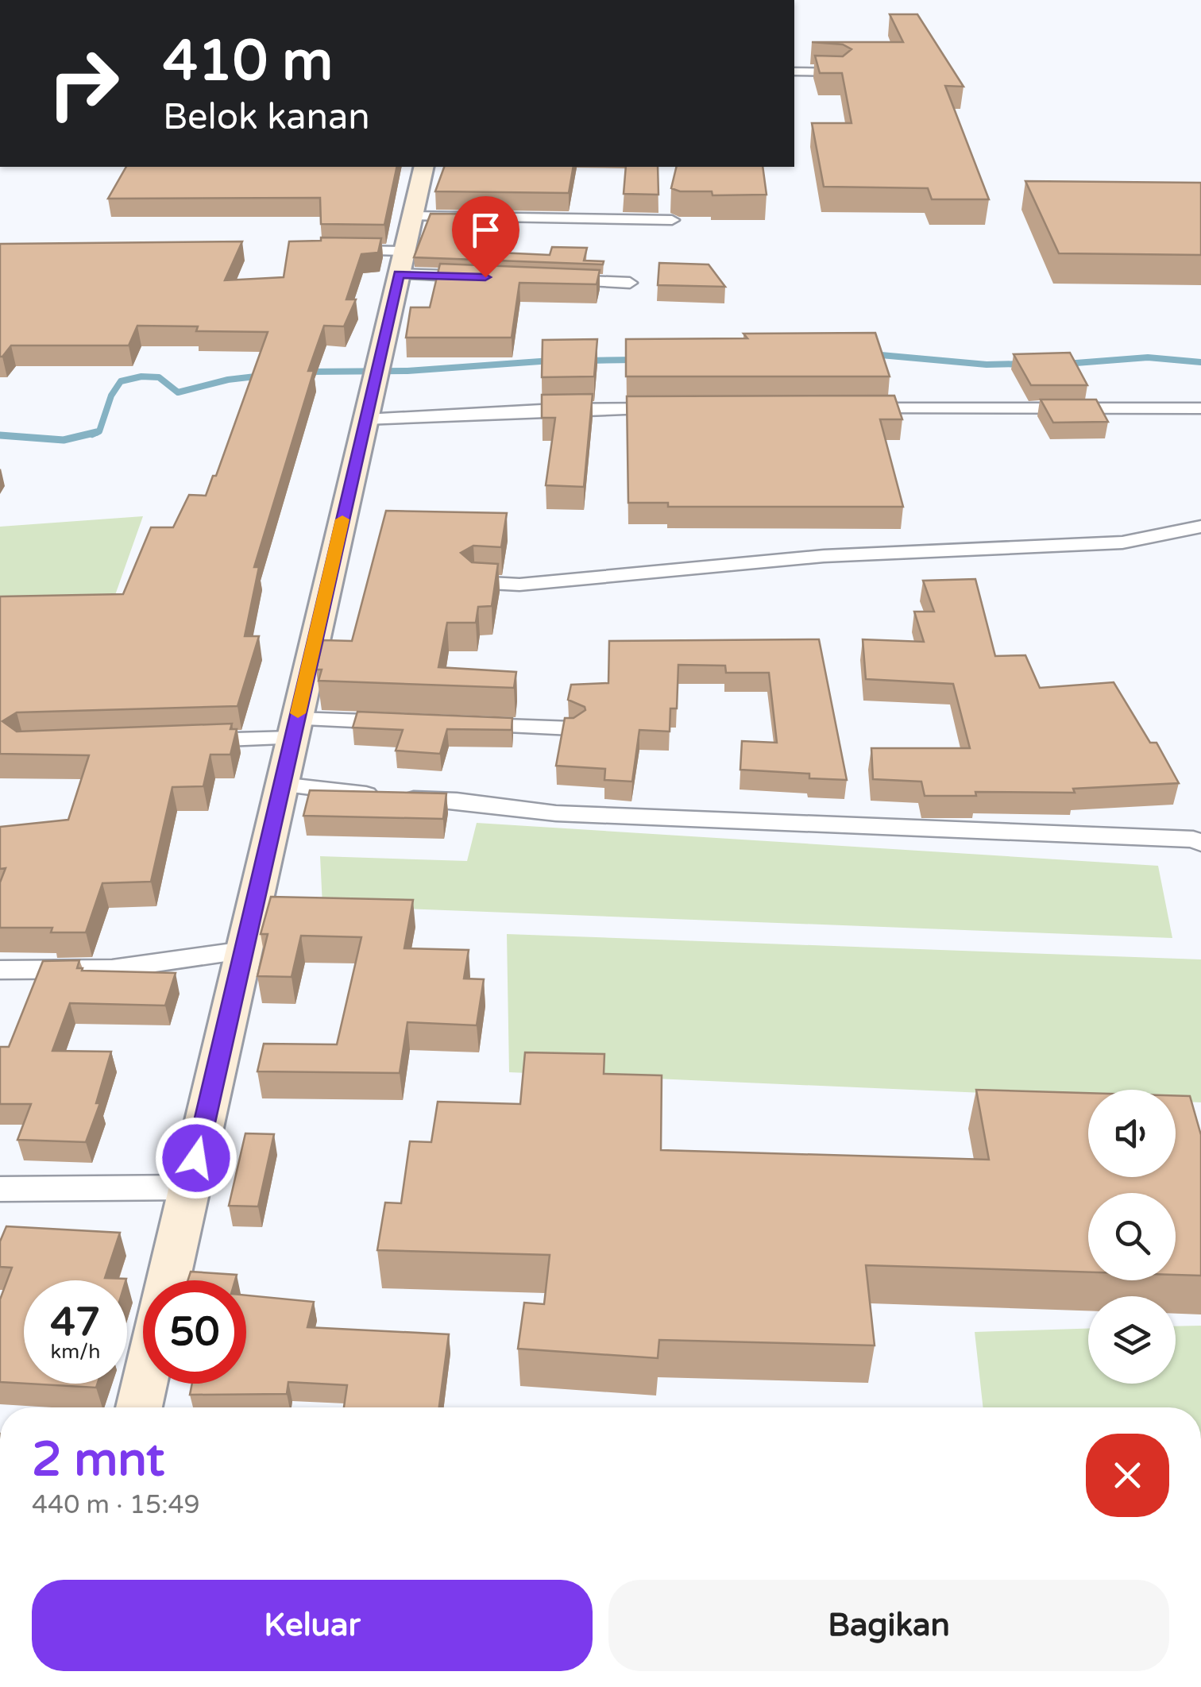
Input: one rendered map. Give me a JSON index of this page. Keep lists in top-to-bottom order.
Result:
{
  "page": {
    "turn": ["410 m", "Belok kanan"],
    "speed": "47 km/h",
    "limit": "50",
    "heading": ["2 mnt", "440 m · 15:49"],
    "buttons": ["Keluar", "Bagikan"]
  }
}
